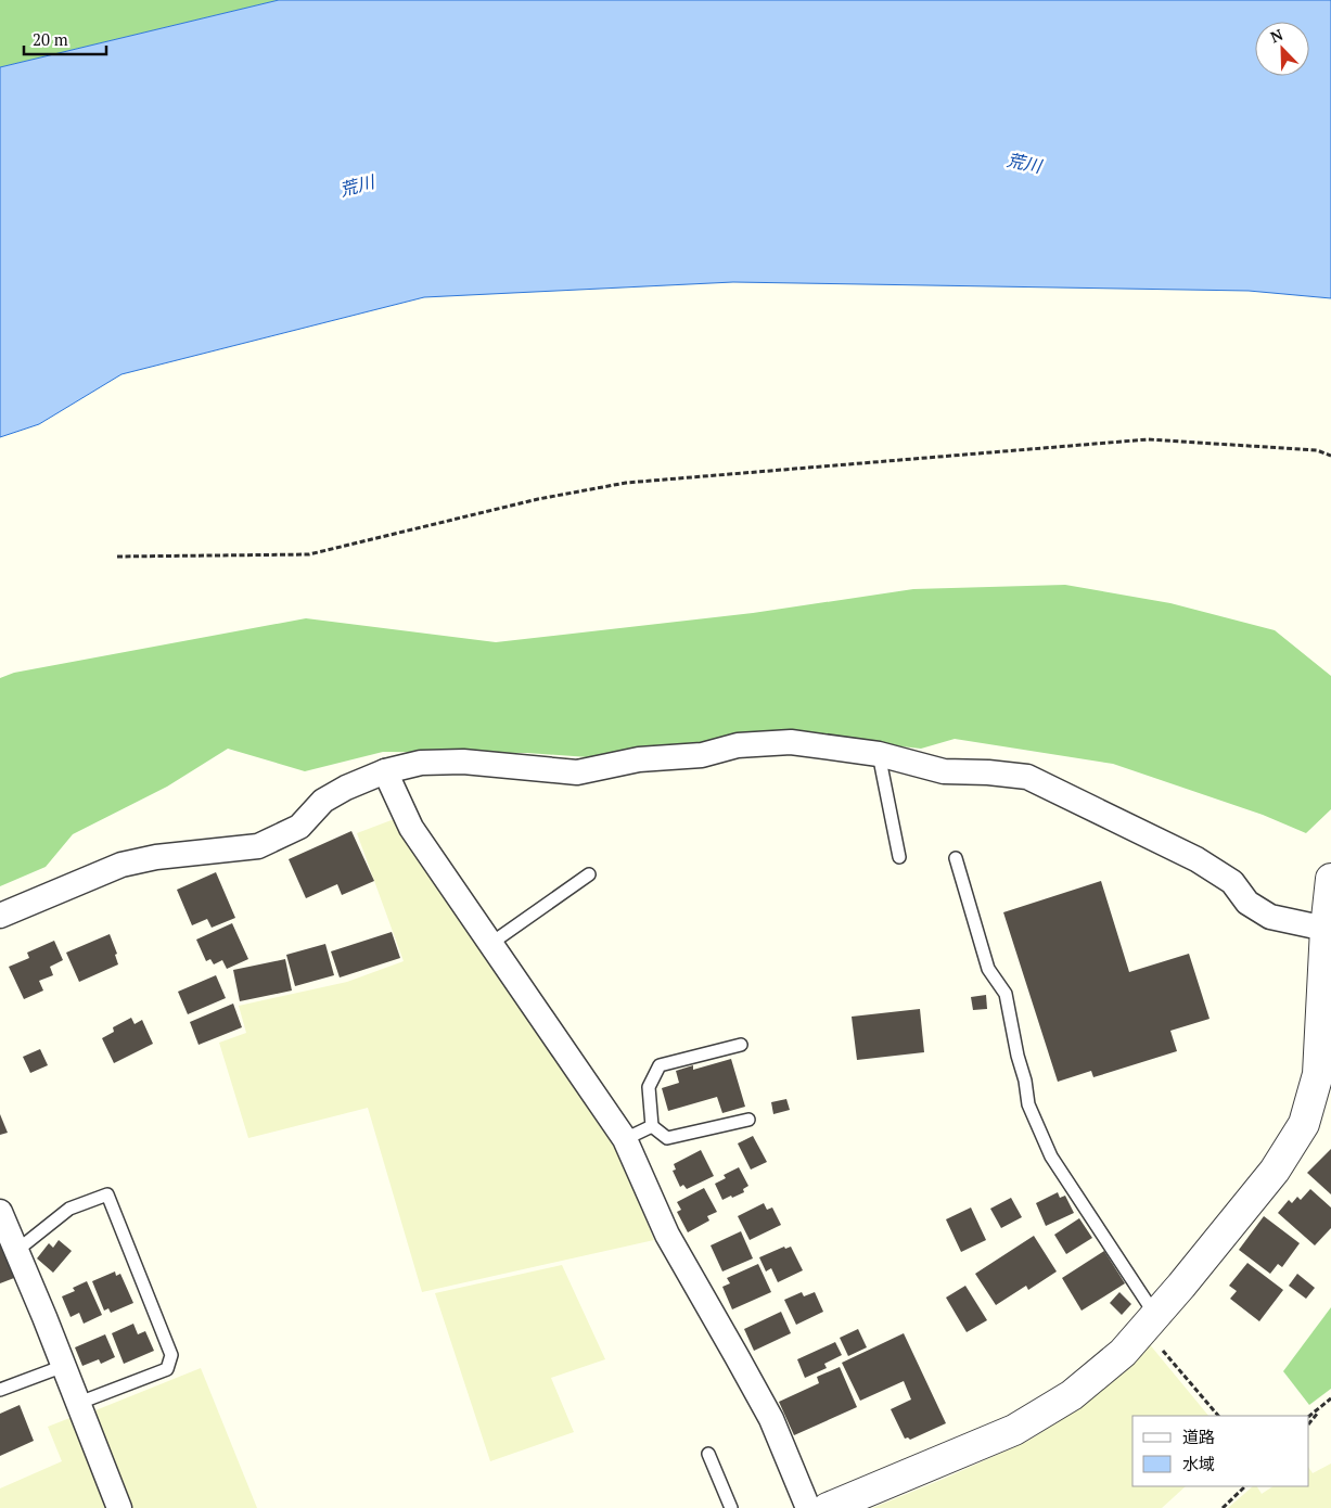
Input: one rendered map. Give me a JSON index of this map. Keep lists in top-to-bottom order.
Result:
{
  "water": ["荒川"],
  "legend": ["道路", "水域"],
  "scale_bar": "20 m",
  "north": "top left"
}
